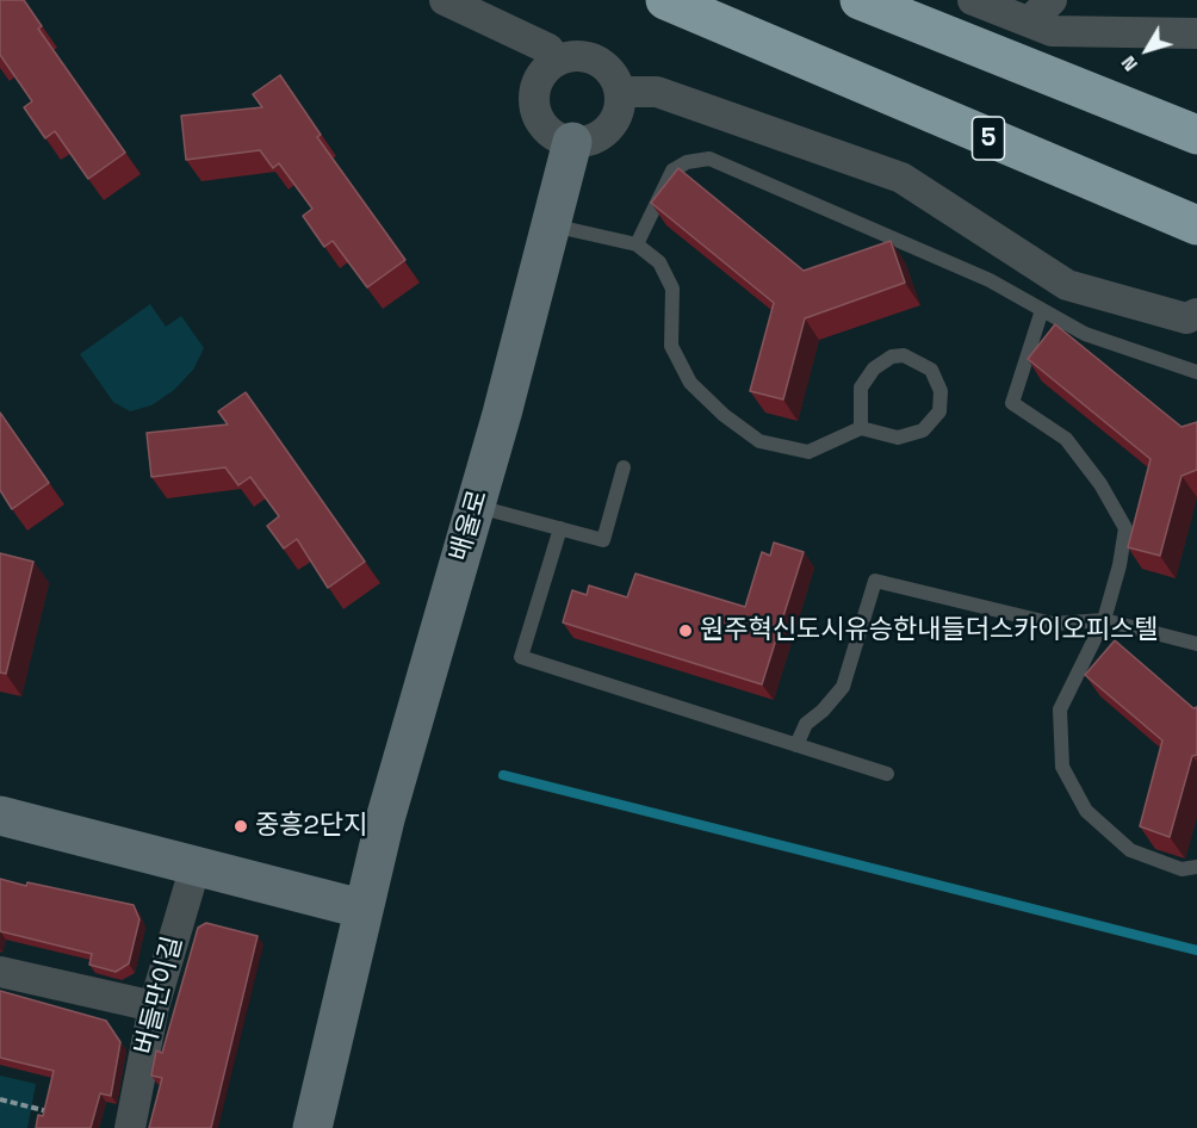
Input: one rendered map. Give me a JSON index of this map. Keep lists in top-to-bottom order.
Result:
{
  "streets": {
    "highway": ["5"],
    "street": ["배울로", "버들만이길"]
  },
  "places": ["원주혁신도시유승한내들더스카이오피스텔", "중흥2단지"],
  "north": "bottom left"
}
